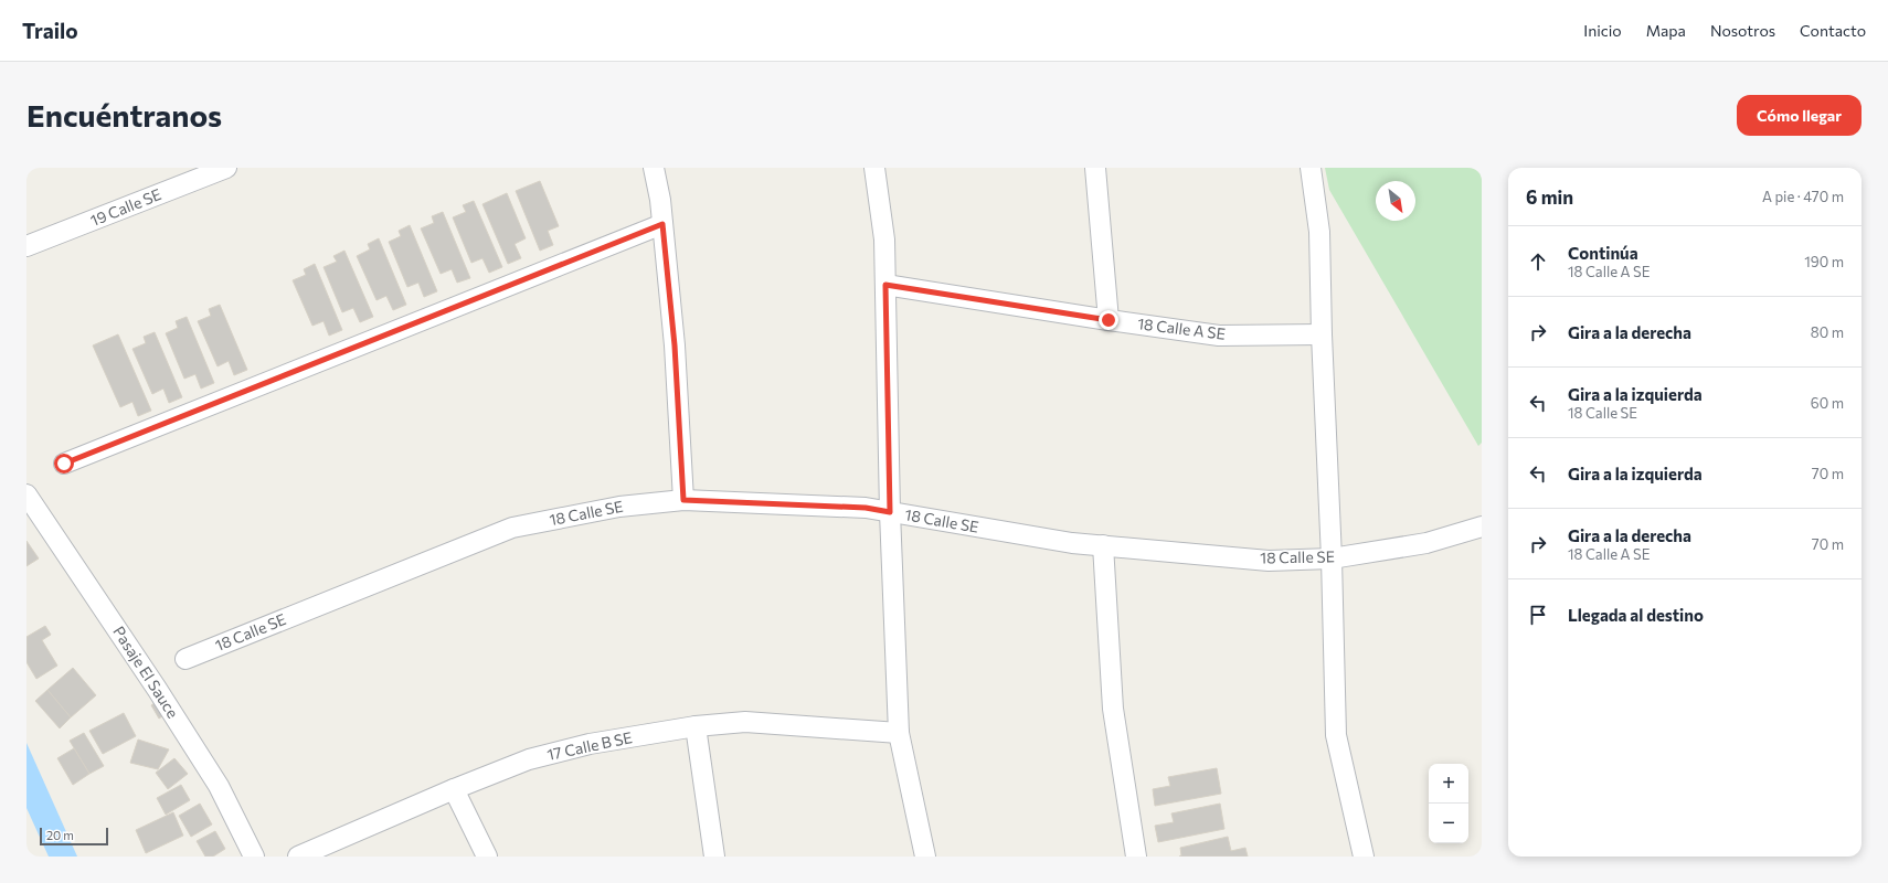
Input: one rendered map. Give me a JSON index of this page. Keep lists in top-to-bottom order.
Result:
{
  "streets": {
    "street": [
      "19 Calle SE",
      "18 Calle A SE",
      "18 Calle SE",
      "Pasaje El Sauce",
      "17 Calle B SE"
    ]
  },
  "scale_bar": "20 m",
  "north": "bottom right",
  "page": {
    "header": "Trailo",
    "nav": [
      "Inicio",
      "Mapa",
      "Nosotros",
      "Contacto"
    ],
    "buttons": "Cómo llegar",
    "title": "Encuéntranos",
    "heading": ["6 min", "A pie · 470 m"],
    "list": [
      ["Continúa", "18 Calle A SE", "190 m"],
      ["Gira a la derecha", "80 m"],
      ["Gira a la izquierda", "18 Calle SE", "60 m"],
      ["Gira a la izquierda", "70 m"],
      ["Gira a la derecha", "18 Calle A SE", "70 m"],
      "Llegada al destino"
    ],
    "map_buttons": ["+", "−"],
    "scale": "20 m"
  }
}
